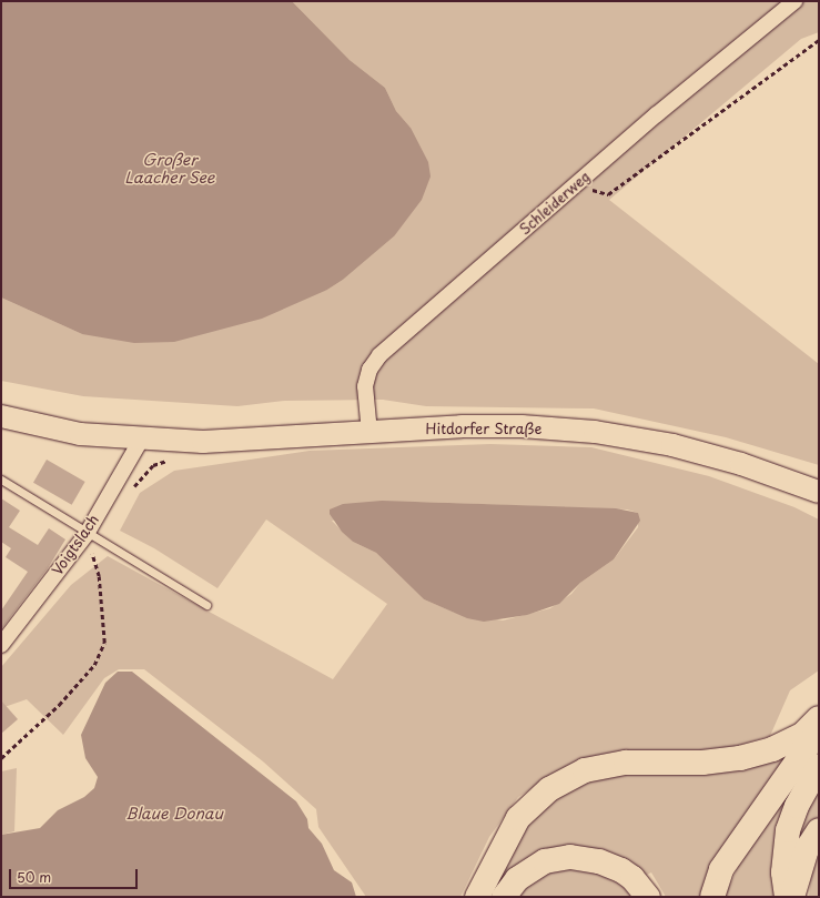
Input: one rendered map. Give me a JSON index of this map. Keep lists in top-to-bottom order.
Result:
{
  "streets": {
    "street": ["Schleiderweg", "Hitdorfer Straße", "Voigtslach"]
  },
  "crossings": [
    ["Schleiderweg", "Hitdorfer Straße"],
    ["Hitdorfer Straße", "Voigtslach"]
  ],
  "water": ["Großer Laacher See", "Blaue Donau"],
  "scale_bar": "50 m"
}
